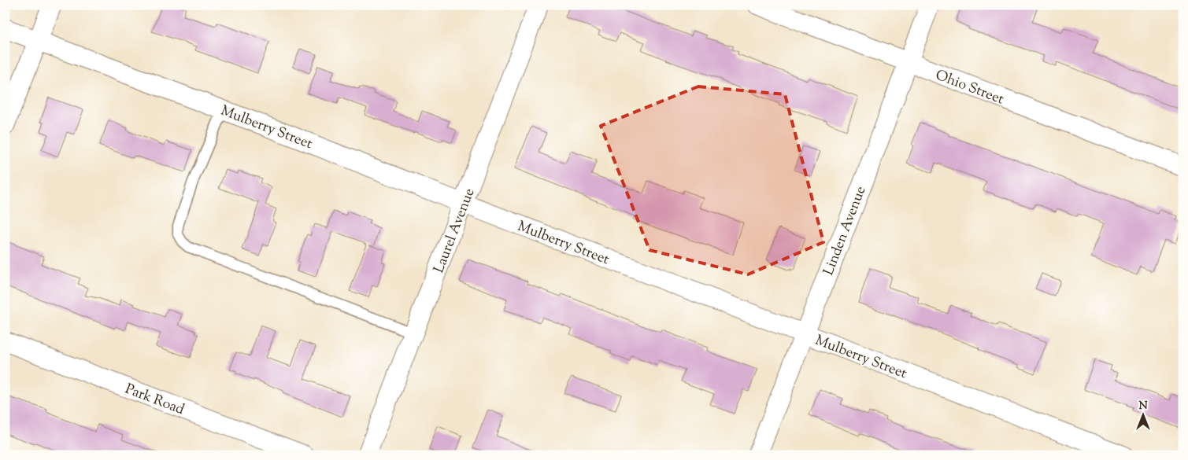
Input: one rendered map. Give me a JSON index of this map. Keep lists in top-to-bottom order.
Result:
{
  "streets": {
    "street": [
      "Ohio Street",
      "Mulberry Street",
      "Laurel Avenue",
      "Linden Avenue",
      "Park Road"
    ]
  },
  "crossings": [
    ["Ohio Street", "Linden Avenue"],
    ["Mulberry Street", "Laurel Avenue"],
    ["Mulberry Street", "Linden Avenue"]
  ],
  "north": "top"
}
